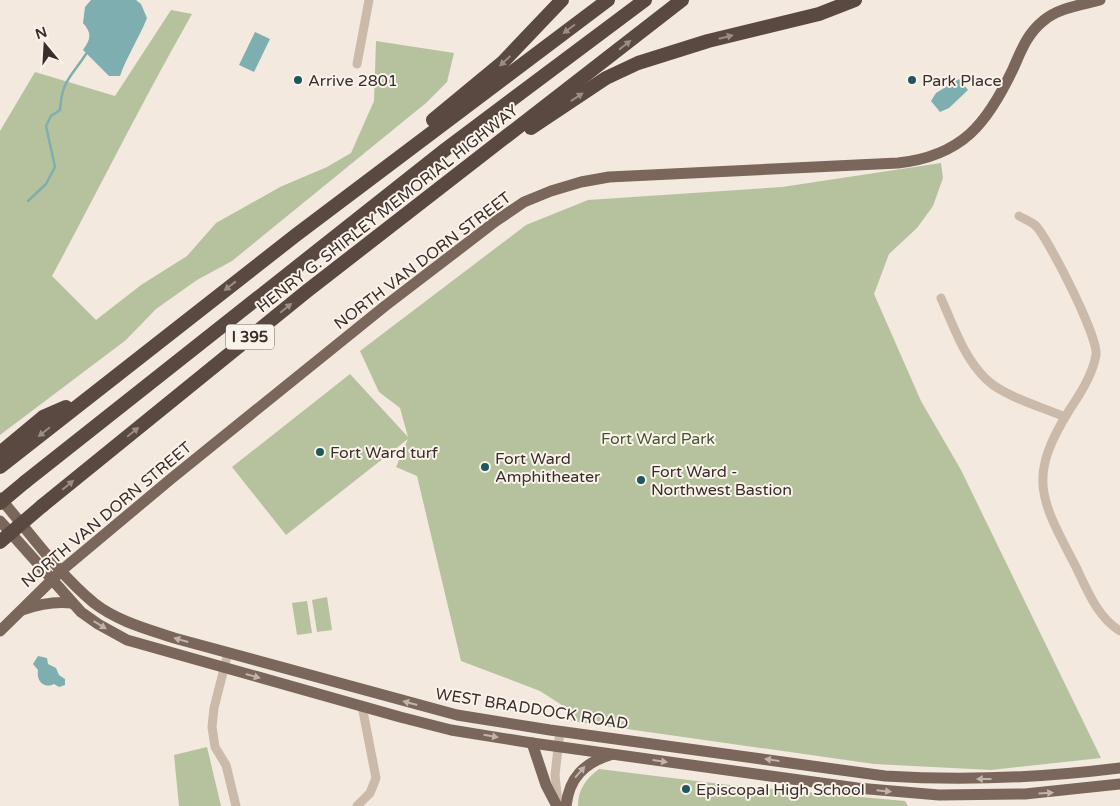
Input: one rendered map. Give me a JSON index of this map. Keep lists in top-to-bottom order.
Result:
{
  "streets": {
    "highway": ["HENRY G. SHIRLEY MEMORIAL HIGHWAY", "I 395"],
    "main road": ["NORTH VAN DORN STREET", "WEST BRADDOCK ROAD"]
  },
  "crossings": [
    ["NORTH VAN DORN STREET", "WEST BRADDOCK ROAD"]
  ],
  "parks": ["Fort Ward Park"],
  "places": [
    "Arrive 2801",
    "Park Place",
    "Fort Ward turf",
    "Fort Ward Amphitheater",
    "Fort Ward - Northwest Bastion",
    "Episcopal High School"
  ],
  "north": "top"
}
